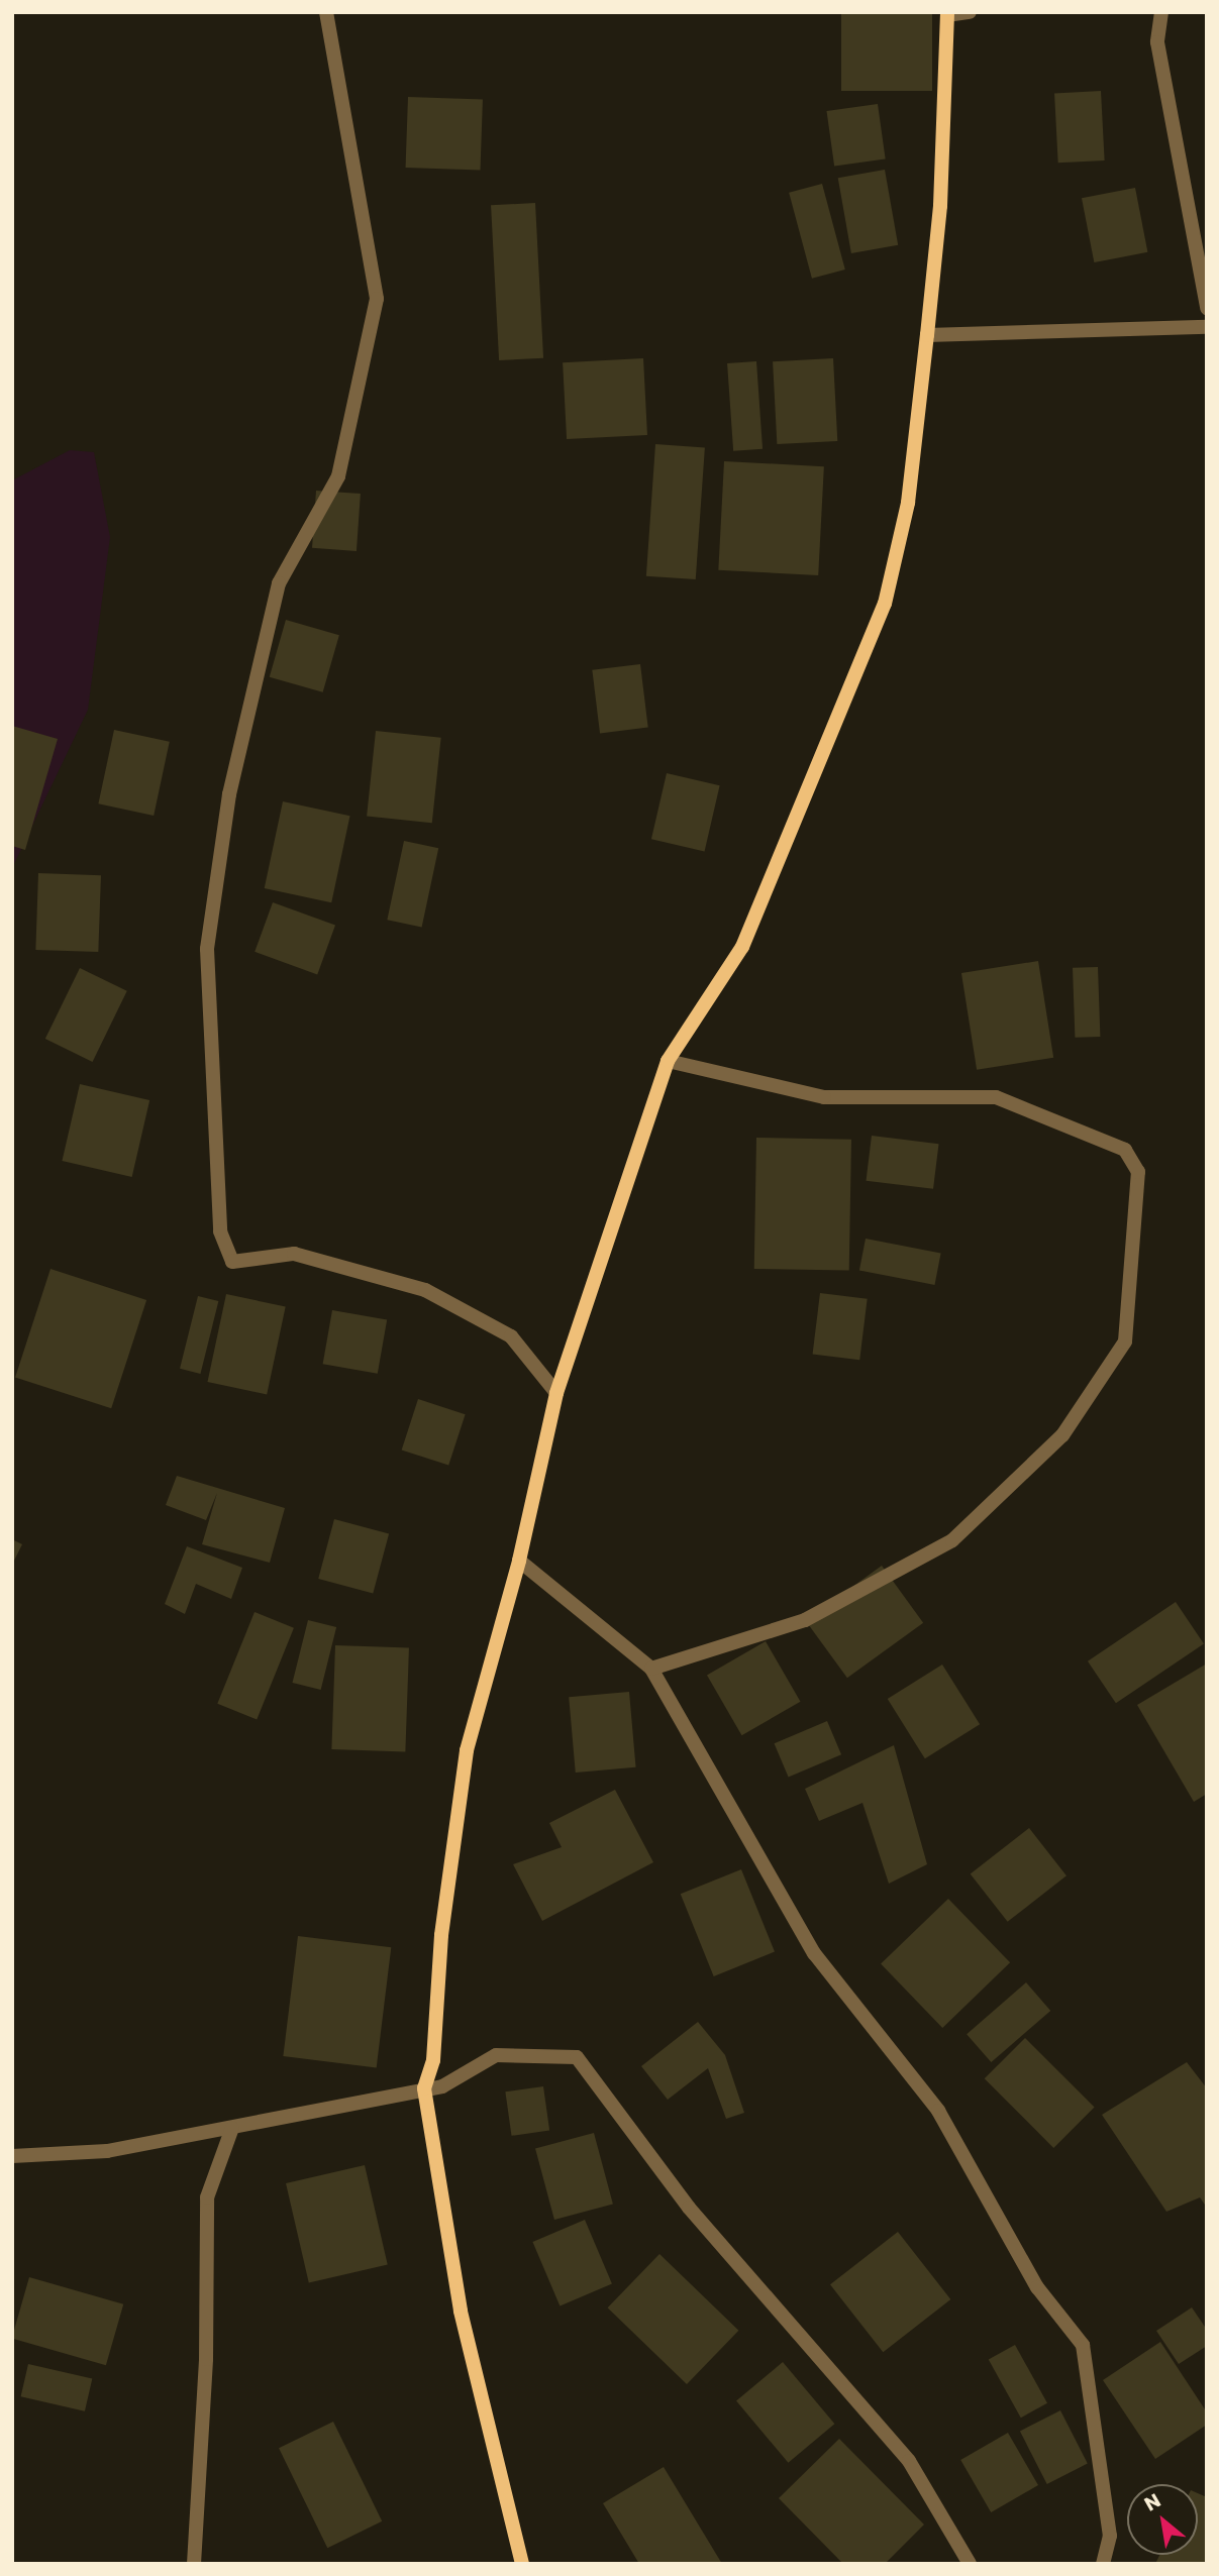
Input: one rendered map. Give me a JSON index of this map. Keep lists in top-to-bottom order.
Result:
{
  "north": "top left"
}
